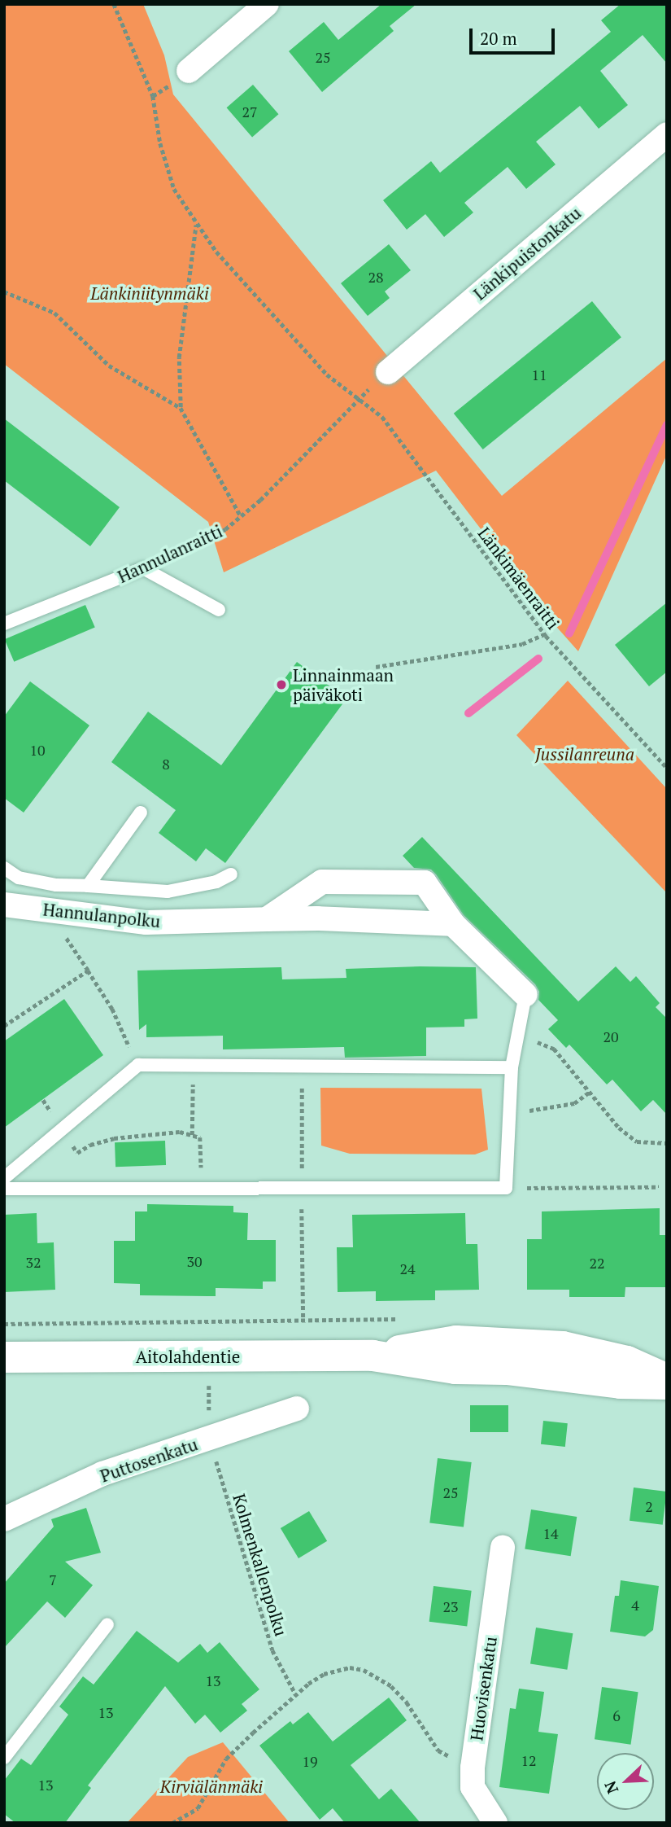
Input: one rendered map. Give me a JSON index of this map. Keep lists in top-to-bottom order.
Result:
{
  "streets": {
    "main road": ["Aitolahdentie"],
    "street": [
      "Länkipuistonkatu",
      "Hannulanpolku",
      "Puttosenkatu",
      "Huovisenkatu"
    ],
    "lane": ["Hannulanraitti"],
    "path": ["Länkimäenraitti", "Kolmenkallenpolku"]
  },
  "crossings": [
    ["Hannulanraitti", "Länkimäenraitti"],
    ["Puttosenkatu", "Kolmenkallenpolku"]
  ],
  "parks": ["Länkiniitynmäki", "Jussilanreuna", "Kirviälänmäki"],
  "places": ["Linnainmaan päiväkoti"],
  "house_numbers": [
    "25",
    "27",
    "28",
    "11",
    "10",
    "8",
    "20",
    "30",
    "32",
    "22",
    "24",
    "25",
    "2",
    "14",
    "7",
    "4",
    "23",
    "13",
    "13",
    "6",
    "12",
    "19",
    "13"
  ],
  "scale_bar": "20 m",
  "north": "bottom left"
}
